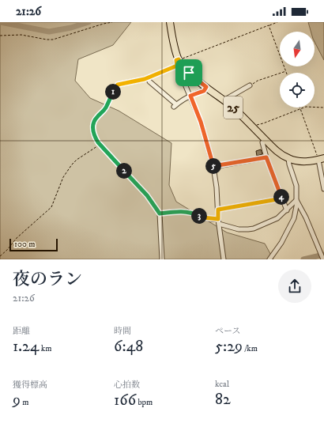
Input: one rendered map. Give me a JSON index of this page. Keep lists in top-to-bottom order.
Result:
{
  "streets": {
    "main road": ["25"]
  },
  "scale_bar": "100 m",
  "north": "bottom",
  "page": {
    "status": "21:26",
    "pins": [
      "1",
      "5",
      "2",
      "4",
      "3"
    ],
    "scale": "100 m",
    "heading": ["夜のラン", "21:26"],
    "stats": [
      ["距離", "1.24 km"],
      ["時間", "6:48"],
      ["ペース", "5:29 /km"],
      ["獲得標高", "9 m"],
      ["心拍数", "166 bpm"],
      ["kcal", "82"]
    ]
  }
}
